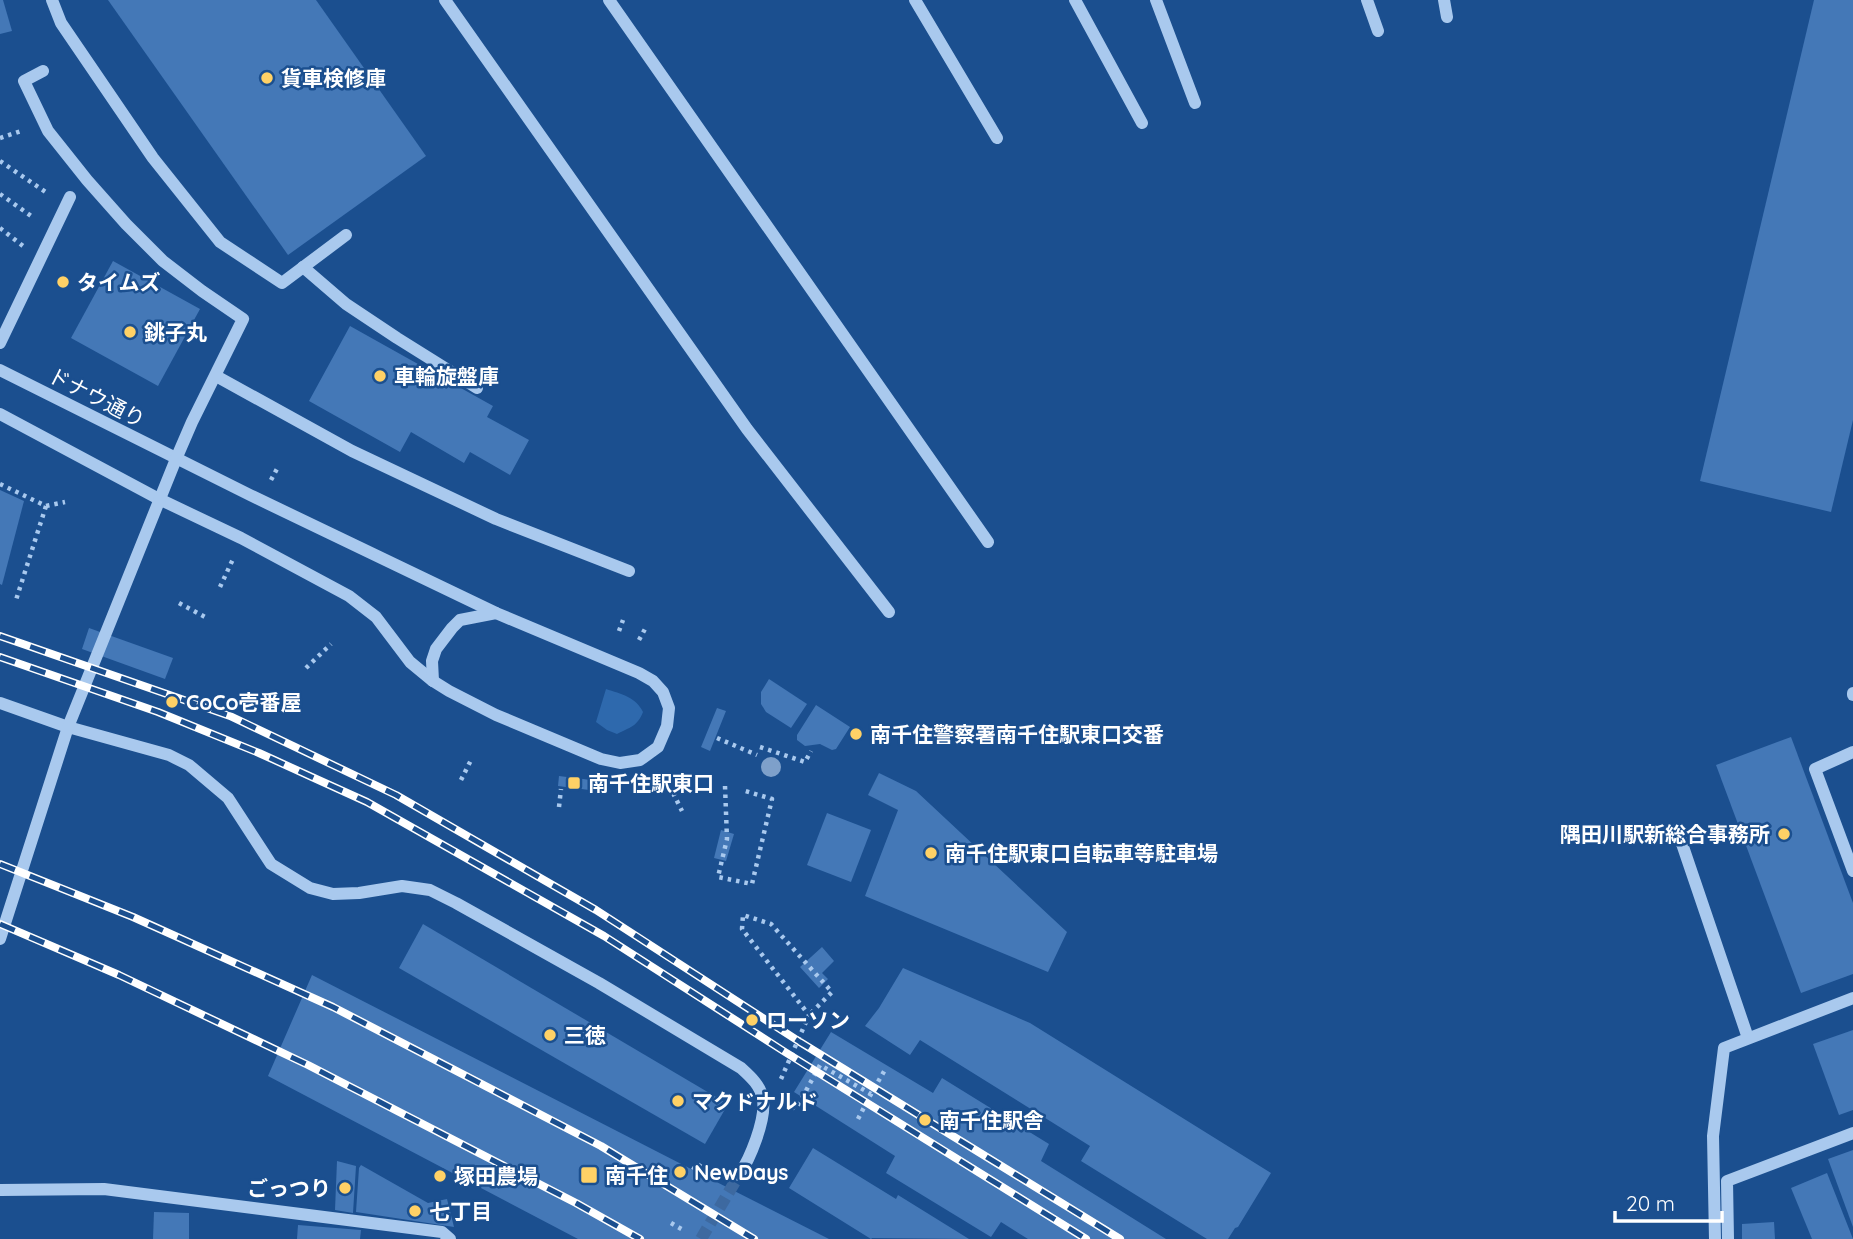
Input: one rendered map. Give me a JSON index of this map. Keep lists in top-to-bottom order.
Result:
{
  "streets": {
    "street": ["ドナウ通り"]
  },
  "places": {
    "other": [
      "貨車検修庫",
      "タイムズ",
      "銚子丸",
      "車輪旋盤庫",
      "CoCo壱番屋",
      "南千住警察署南千住駅東口交番",
      "隅田川駅新総合事務所",
      "南千住駅東口自転車等駐車場",
      "ローソン",
      "三徳",
      "マクドナルド",
      "南千住駅舎",
      "NewDays",
      "塚田農場",
      "ごっつり",
      "七丁目"
    ],
    "transit": ["南千住駅東口", "南千住"]
  },
  "scale_bar": "20 m"
}
